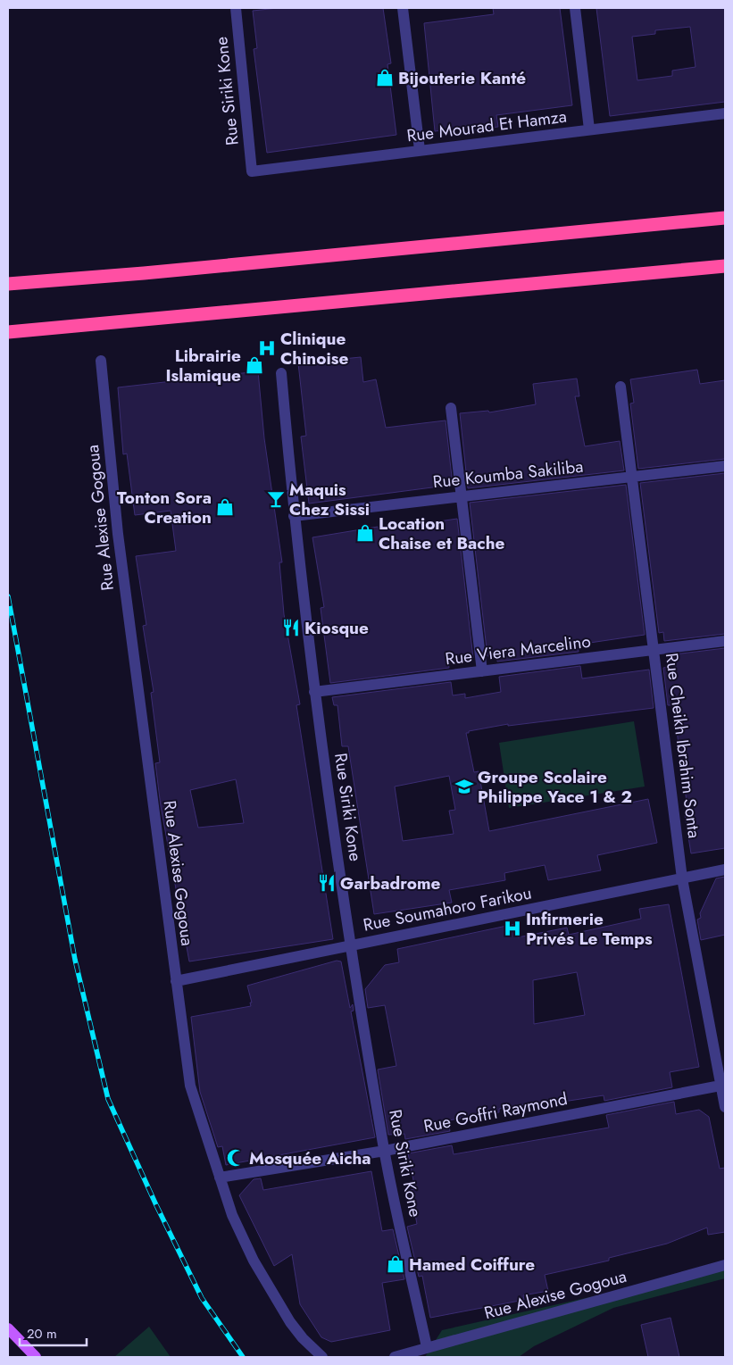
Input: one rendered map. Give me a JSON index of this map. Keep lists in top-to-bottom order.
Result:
{
  "streets": {
    "street": [
      "Rue Siriki Kone",
      "Rue Mourad Et Hamza",
      "Rue Koumba Sakiliba",
      "Rue Alexise Gogoua",
      "Rue Viera Marcelino",
      "Rue Cheikh Ibrahim Sonta",
      "Rue Soumahoro Farikou",
      "Rue Goffri Raymond"
    ]
  },
  "crossings": [
    ["Rue Siriki Kone", "Rue Mourad Et Hamza"],
    ["Rue Siriki Kone", "Rue Koumba Sakiliba"],
    ["Rue Siriki Kone", "Rue Alexise Gogoua"],
    ["Rue Siriki Kone", "Rue Viera Marcelino"],
    ["Rue Siriki Kone", "Rue Soumahoro Farikou"],
    ["Rue Siriki Kone", "Rue Goffri Raymond"],
    ["Rue Koumba Sakiliba", "Rue Cheikh Ibrahim Sonta"],
    ["Rue Alexise Gogoua", "Rue Soumahoro Farikou"],
    ["Rue Alexise Gogoua", "Rue Goffri Raymond"],
    ["Rue Viera Marcelino", "Rue Cheikh Ibrahim Sonta"],
    ["Rue Cheikh Ibrahim Sonta", "Rue Soumahoro Farikou"],
    ["Rue Cheikh Ibrahim Sonta", "Rue Goffri Raymond"]
  ],
  "places": {
    "shop": [
      "Bijouterie Kanté",
      "Librairie Islamique",
      "Tonton Sora Creation",
      "Location Chaise et Bache",
      "Hamed Coiffure"
    ],
    "hospital": ["Clinique Chinoise", "Infirmerie Privés Le Temps"],
    "bar": ["Maquis Chez Sissi"],
    "restaurant": ["Kiosque", "Garbadrome"],
    "school or university": ["Groupe Scolaire Philippe Yace 1 & 2"],
    "mosque": ["Mosquée Aicha"]
  },
  "scale_bar": "20 m"
}
